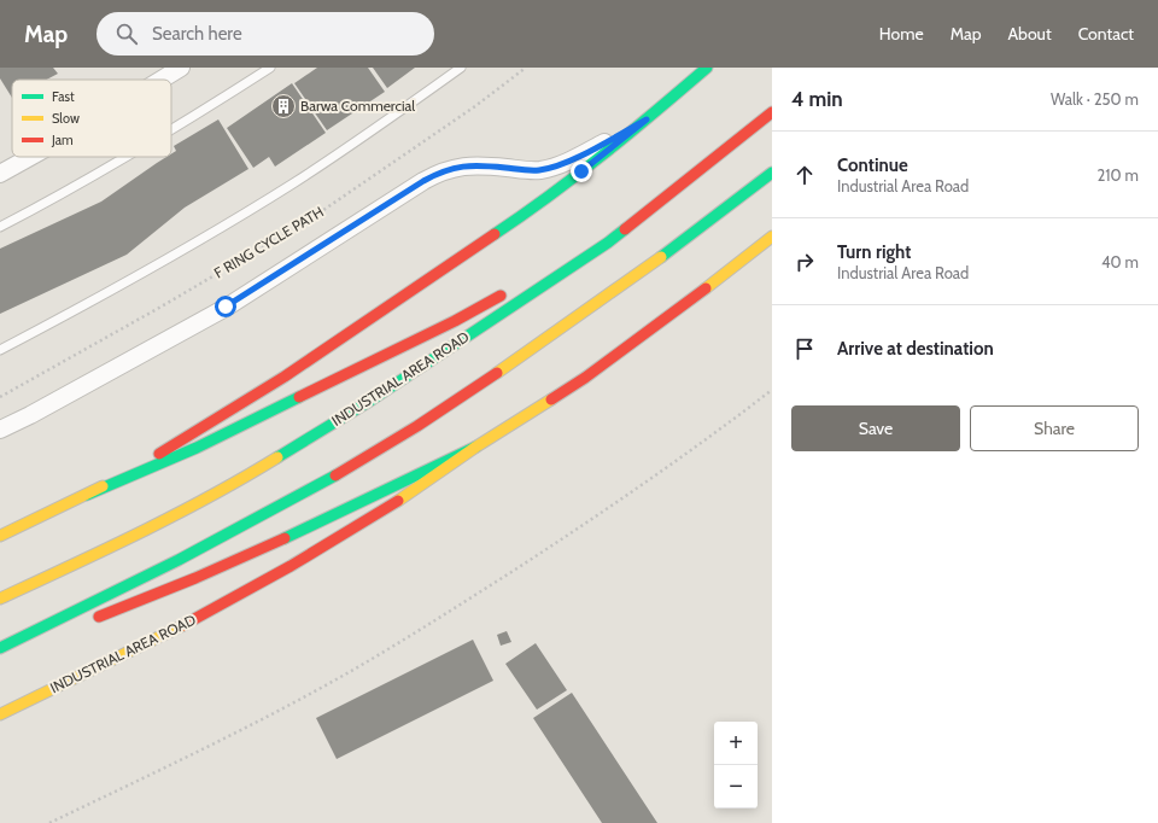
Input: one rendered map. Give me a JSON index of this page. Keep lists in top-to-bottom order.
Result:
{
  "streets": {
    "main road": ["INDUSTRIAL AREA ROAD"],
    "path": ["F RING CYCLE PATH"]
  },
  "places": {
    "building": ["Barwa Commercial"]
  },
  "legend": ["Fast", "Slow", "Jam"],
  "page": {
    "header": "Map",
    "search": "Search here",
    "nav": [
      "Home",
      "Map",
      "About",
      "Contact"
    ],
    "heading": ["4 min", "Walk · 250 m"],
    "list": [
      ["Continue", "Industrial Area Road", "210 m"],
      ["Turn right", "Industrial Area Road", "40 m"],
      "Arrive at destination"
    ],
    "buttons": ["Save", "Share"],
    "map_buttons": ["+", "−"]
  }
}
